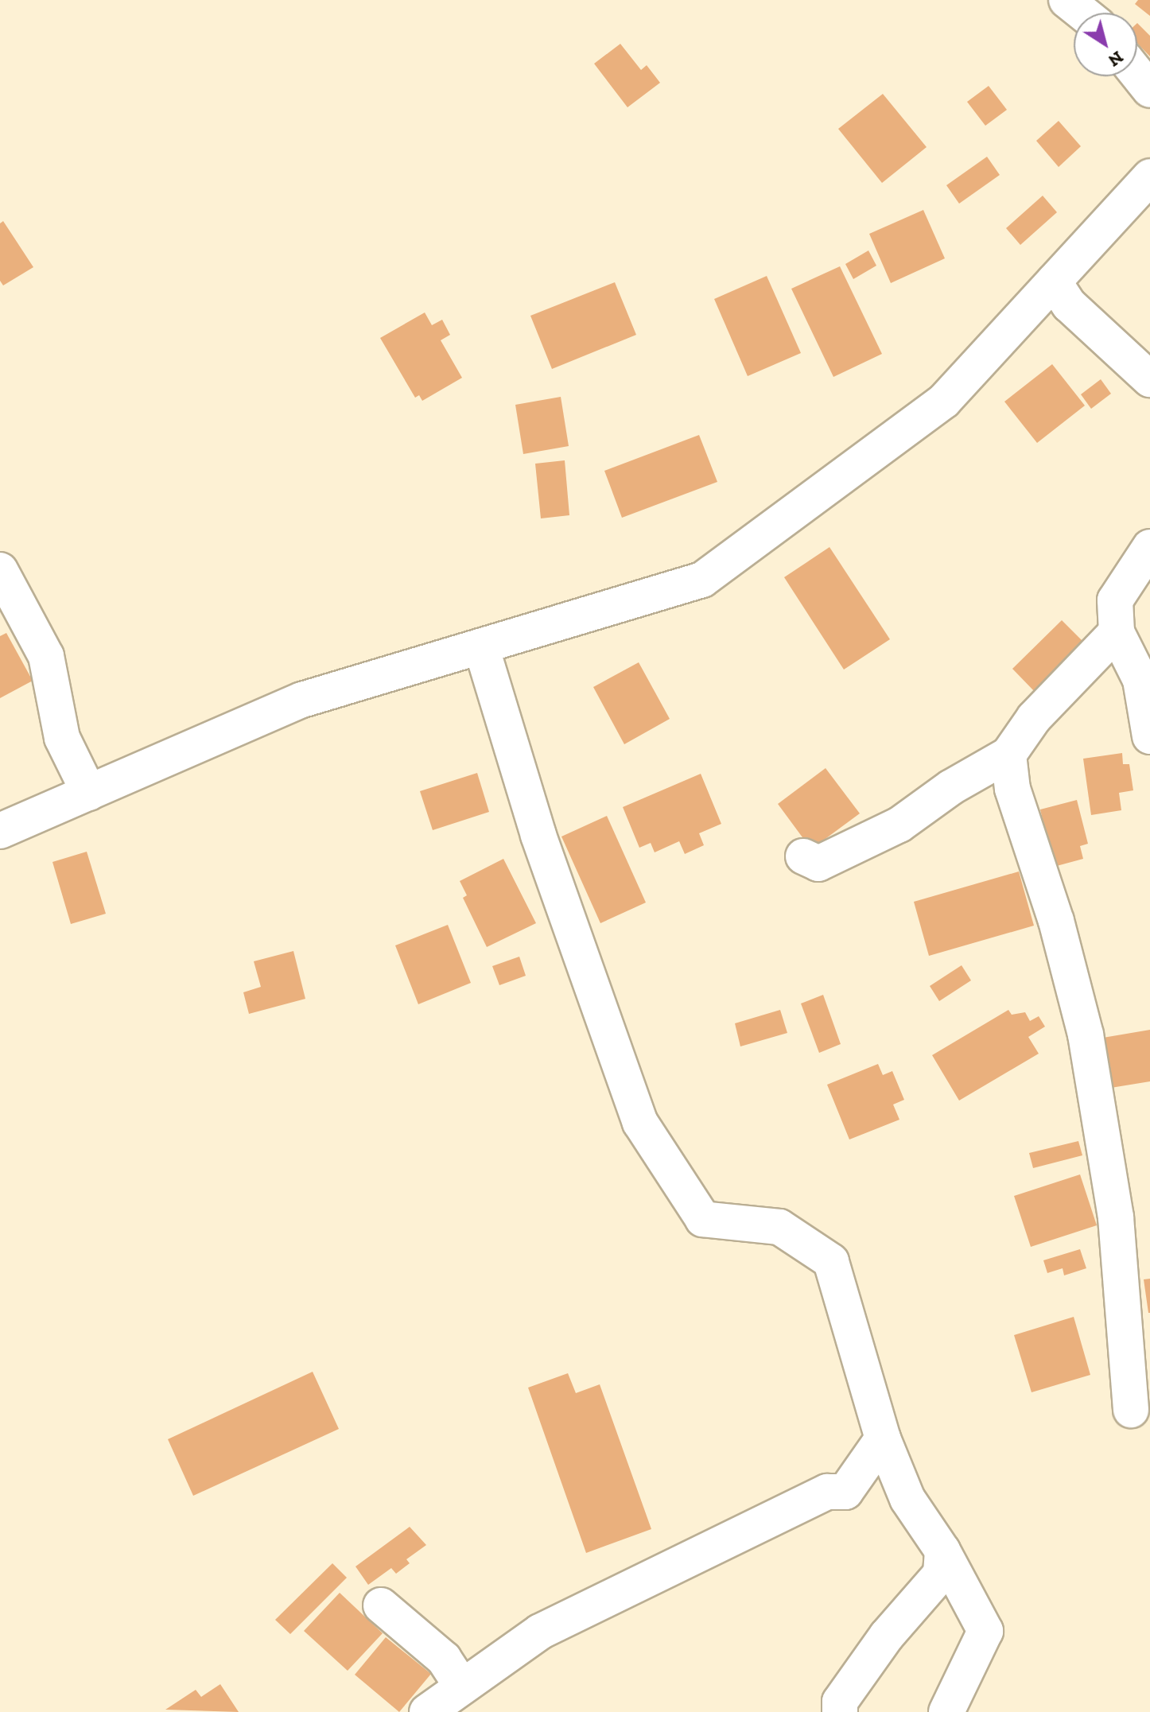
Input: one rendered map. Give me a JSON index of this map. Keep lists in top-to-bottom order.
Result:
{
  "north": "bottom right"
}
